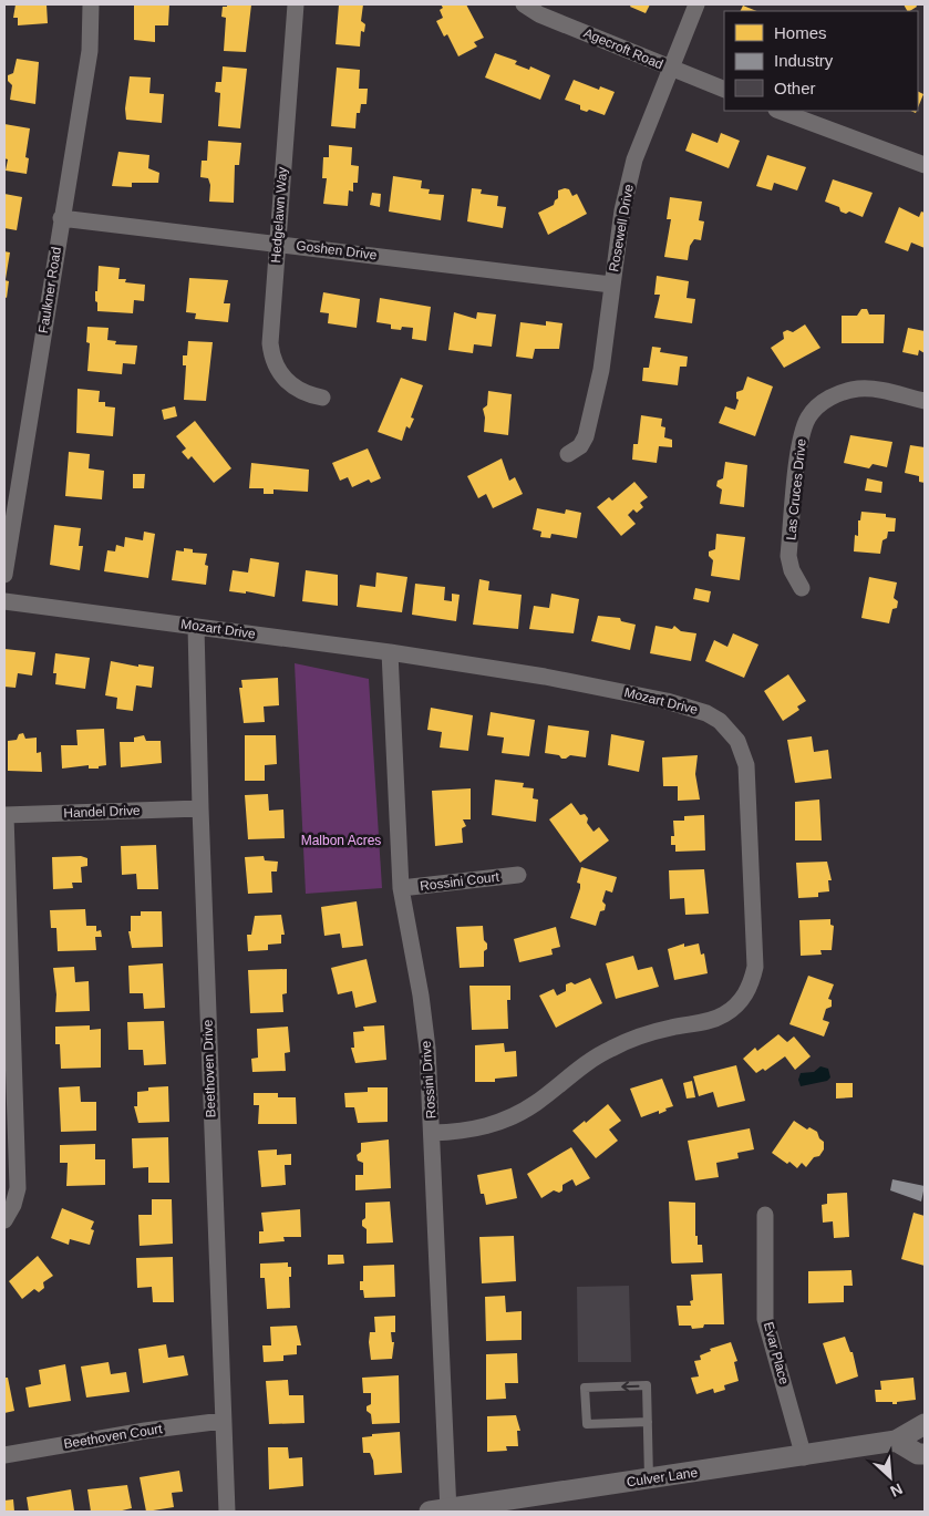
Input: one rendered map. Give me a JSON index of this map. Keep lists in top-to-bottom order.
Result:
{
  "streets": {
    "street": [
      "Agecroft Road",
      "Hedgelawn Way",
      "Rosewell Drive",
      "Goshen Drive",
      "Faulkner Road",
      "Las Cruces Drive",
      "Mozart Drive",
      "Handel Drive",
      "Rossini Court",
      "Beethoven Drive",
      "Rossini Drive",
      "Evar Place",
      "Beethoven Court",
      "Culver Lane"
    ]
  },
  "crossings": [
    ["Agecroft Road", "Rosewell Drive"],
    ["Hedgelawn Way", "Goshen Drive"],
    ["Rosewell Drive", "Goshen Drive"],
    ["Goshen Drive", "Faulkner Road"],
    ["Mozart Drive", "Beethoven Drive"],
    ["Mozart Drive", "Rossini Drive"],
    ["Handel Drive", "Beethoven Drive"],
    ["Rossini Court", "Rossini Drive"],
    ["Beethoven Drive", "Beethoven Court"],
    ["Rossini Drive", "Culver Lane"],
    ["Evar Place", "Culver Lane"]
  ],
  "parks": ["Malbon Acres"],
  "legend": ["Homes", "Industry", "Other"],
  "north": "bottom right"
}
